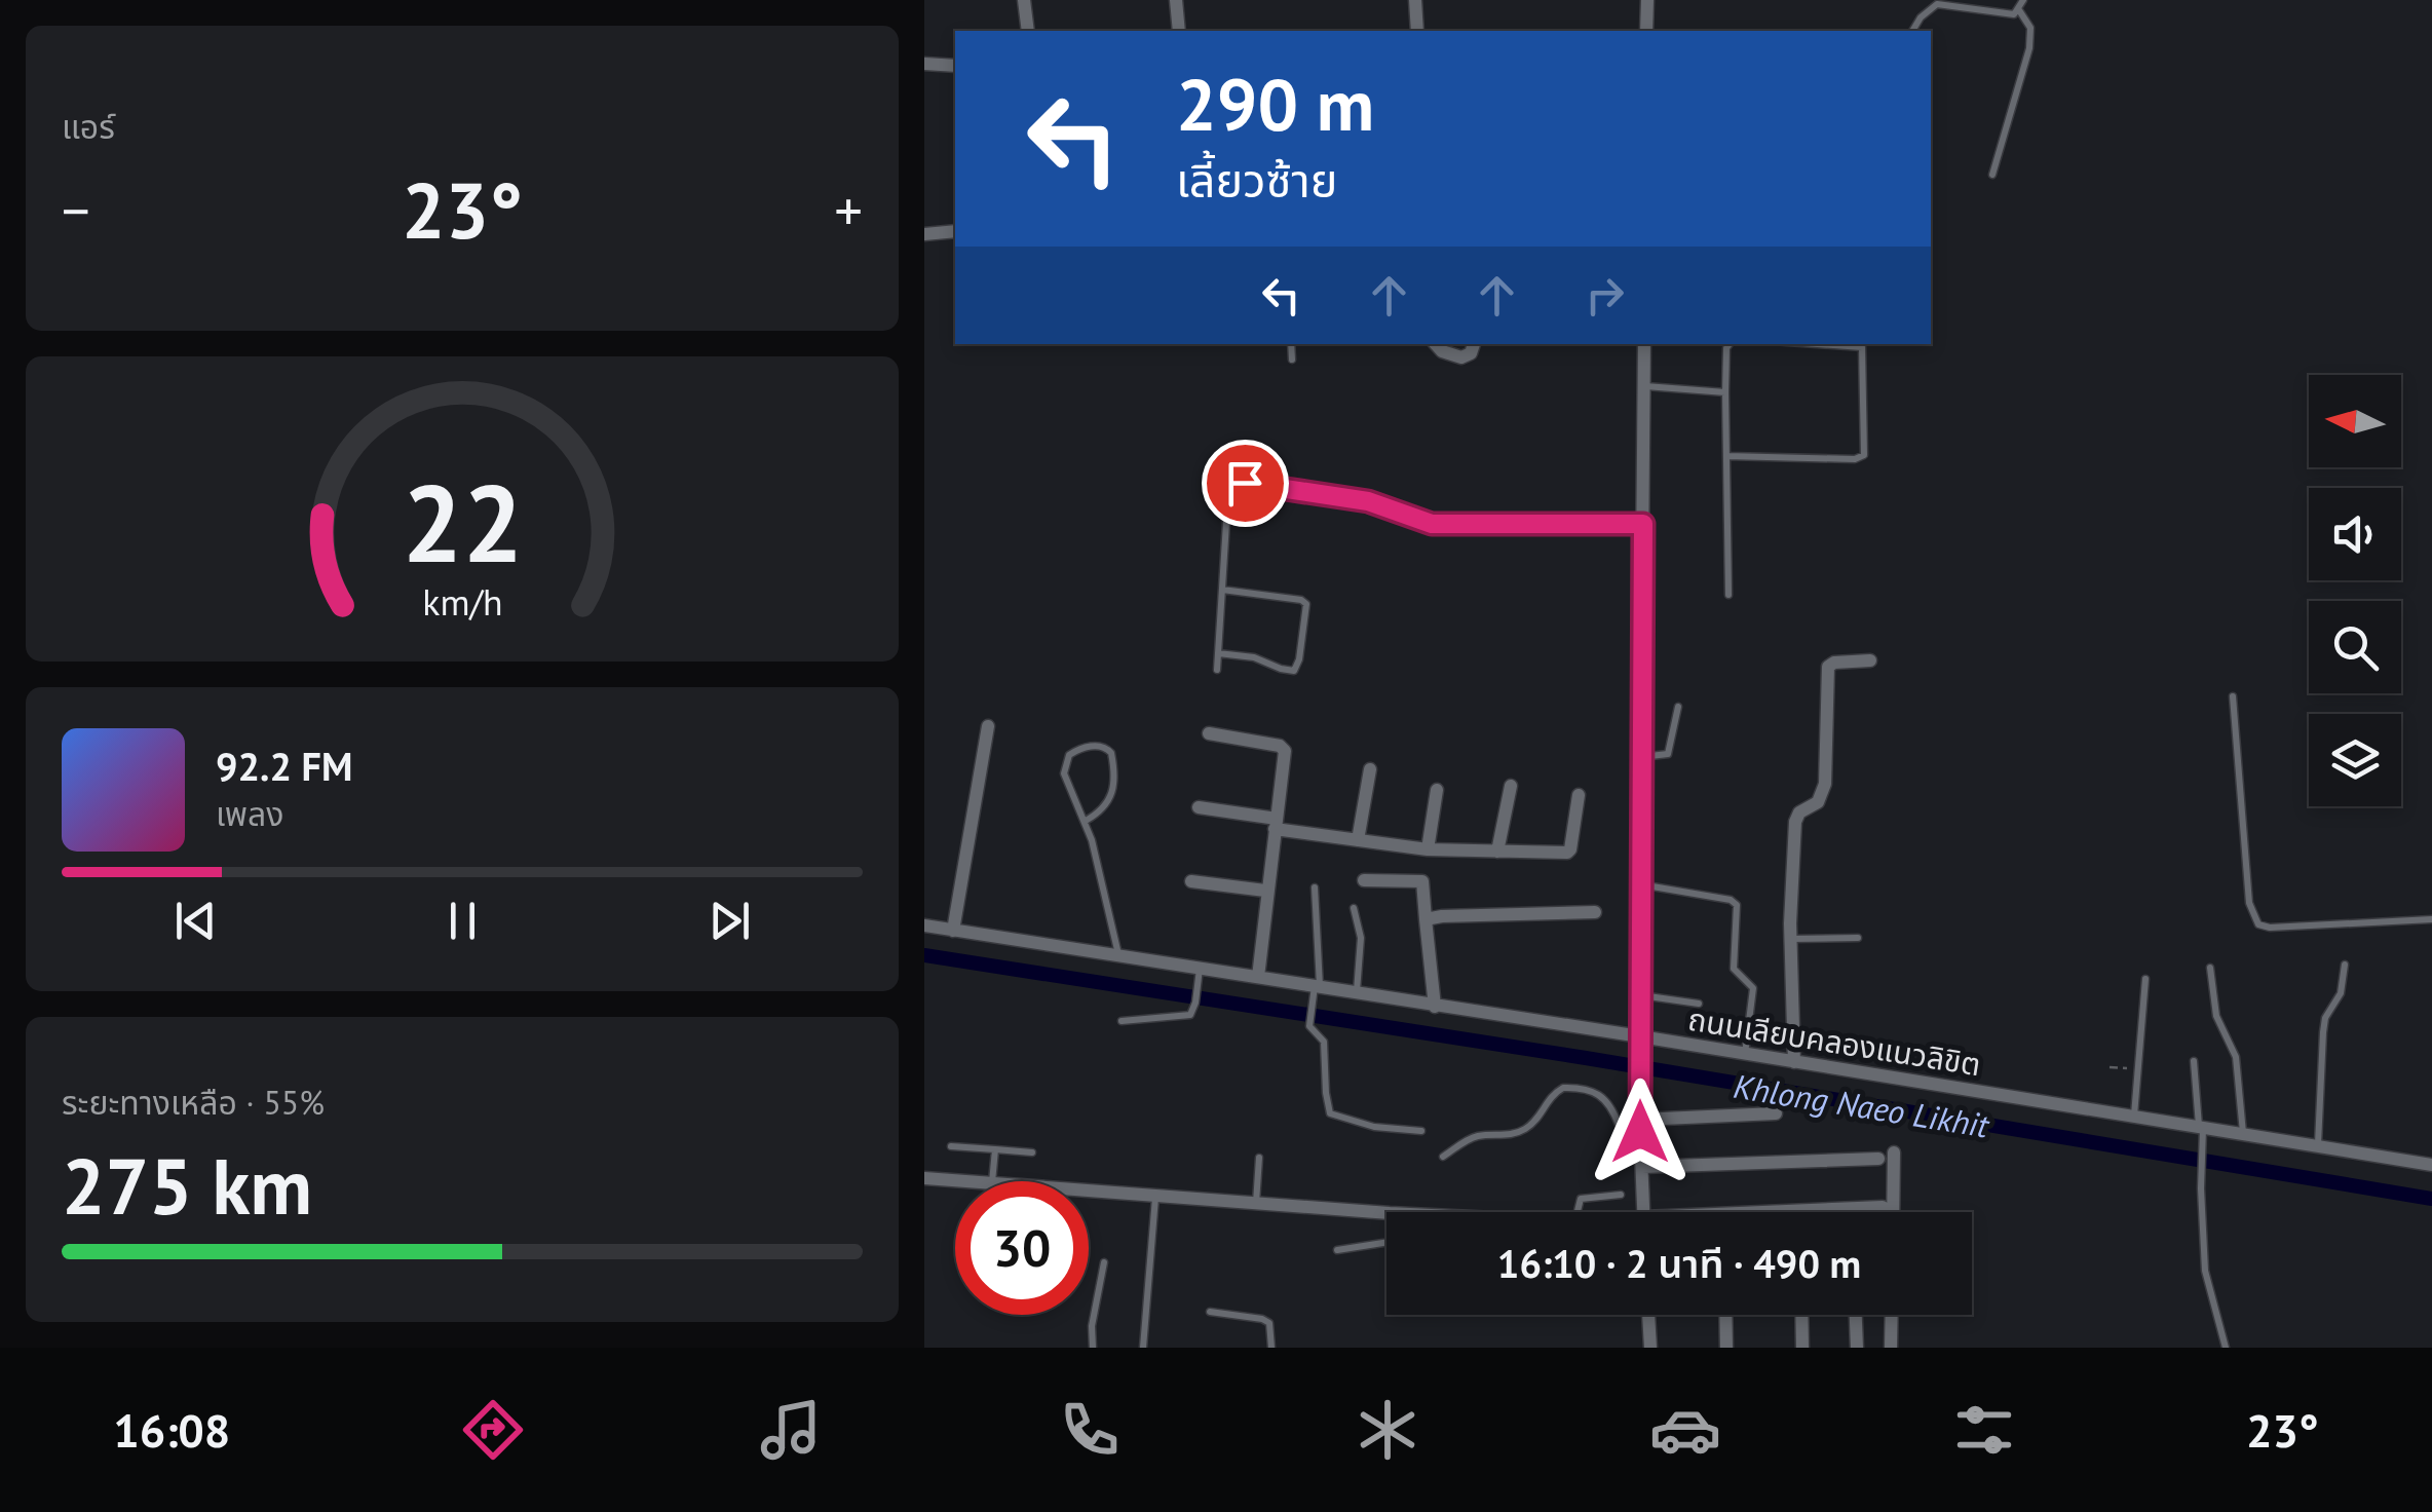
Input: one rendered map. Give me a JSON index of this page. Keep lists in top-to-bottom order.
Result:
{
  "streets": {
    "street": ["ถนนเลียบคลองแนวลิขิต"]
  },
  "water": ["Khlong Naeo Likhit"],
  "north": "left",
  "page": {
    "tile": [
      "แอร์",
      ["ระยะทางเหลือ · 55%", "275 km"]
    ],
    "turn": ["290 m", "เลี้ยวซ้าย"],
    "heat": ["−", "23°", "+"],
    "song": ["92.2 FM", "เพลง"],
    "limit": "30",
    "trip": "16:10 · 2 นาที · 490 m",
    "tabs": ["16:08", "23°"],
    "gauge": ["22", "km/h"]
  }
}
